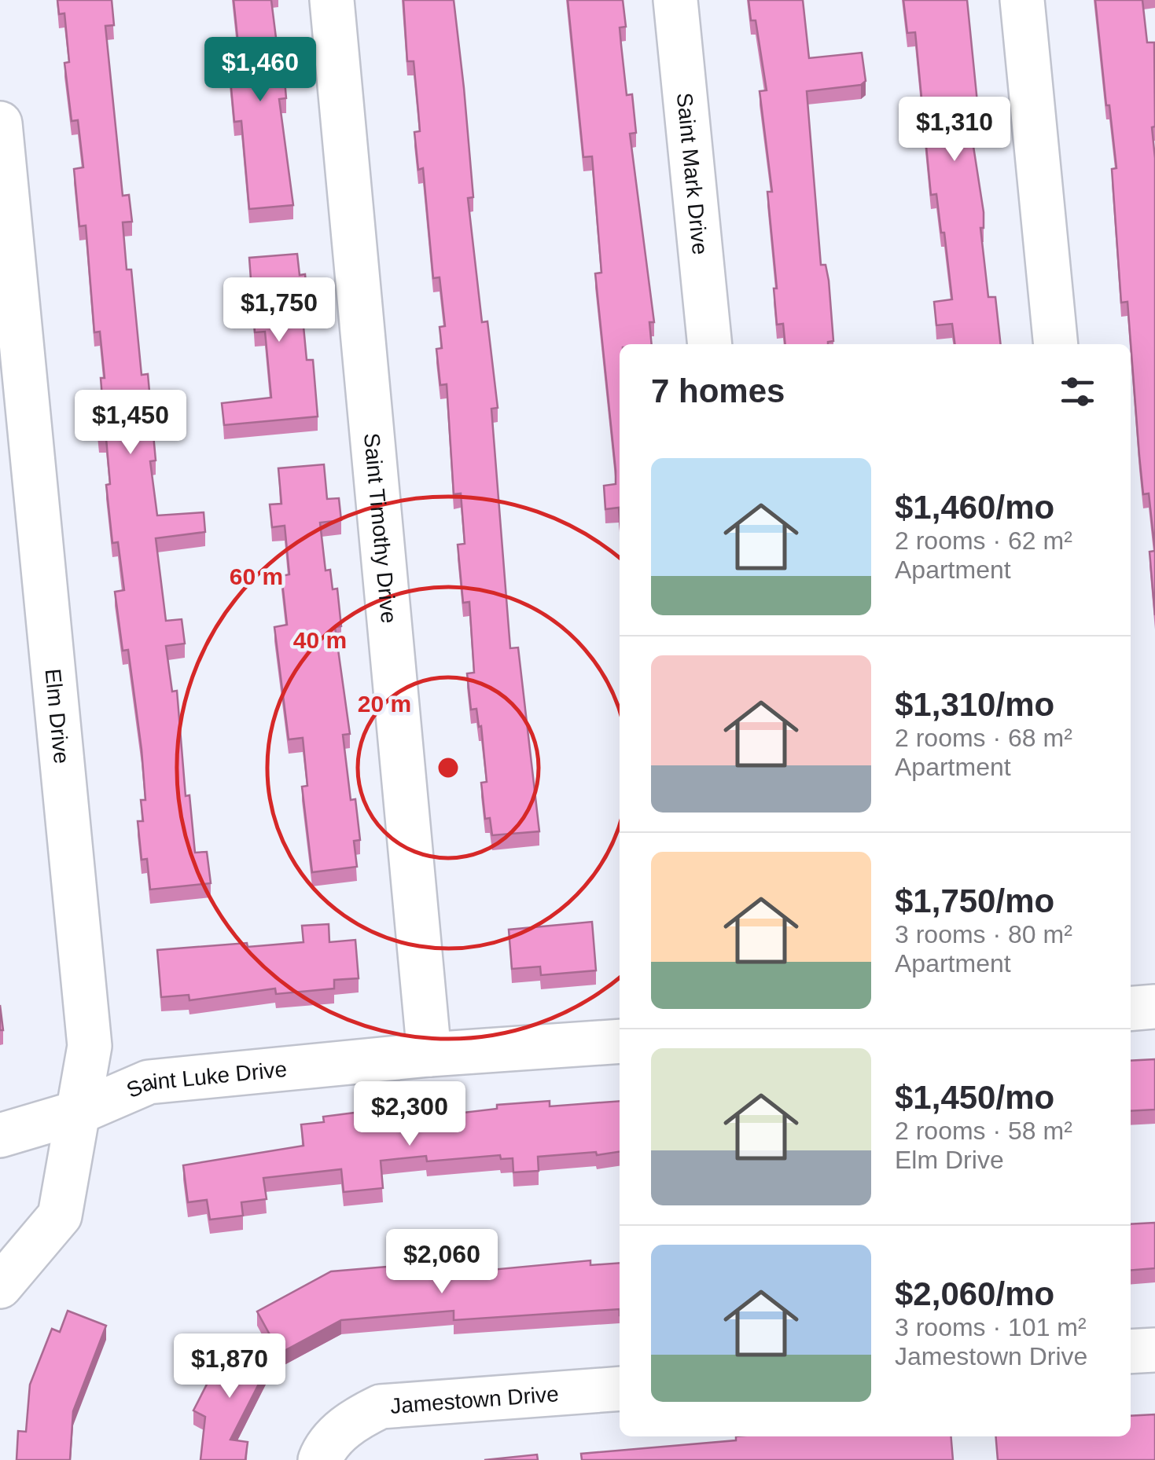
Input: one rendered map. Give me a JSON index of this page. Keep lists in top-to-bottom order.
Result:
{
  "streets": {
    "street": [
      "Saint Mark Drive",
      "Saint Timothy Drive",
      "Elm Drive",
      "Saint Luke Drive",
      "Jamestown Drive"
    ]
  },
  "crossings": [
    ["Saint Timothy Drive", "Saint Luke Drive"],
    ["Elm Drive", "Saint Luke Drive"]
  ],
  "page": {
    "price": [
      "$1,460",
      "$1,310",
      "$1,750",
      "$1,450",
      "$2,300",
      "$2,060",
      "$1,870"
    ],
    "heading": "7 homes",
    "list": [
      {
        "name": "$1,460/mo",
        "note": "2 rooms · 62 m² · Apartment"
      },
      {
        "name": "$1,310/mo",
        "note": "2 rooms · 68 m² · Apartment"
      },
      {
        "name": "$1,750/mo",
        "note": "3 rooms · 80 m² · Apartment"
      },
      {
        "name": "$1,450/mo",
        "note": "2 rooms · 58 m² · Elm Drive"
      },
      {
        "name": "$2,060/mo",
        "note": "3 rooms · 101 m² · Jamestown Drive"
      }
    ]
  },
  "rings": ["60 m", "40 m", "20 m"]
}
